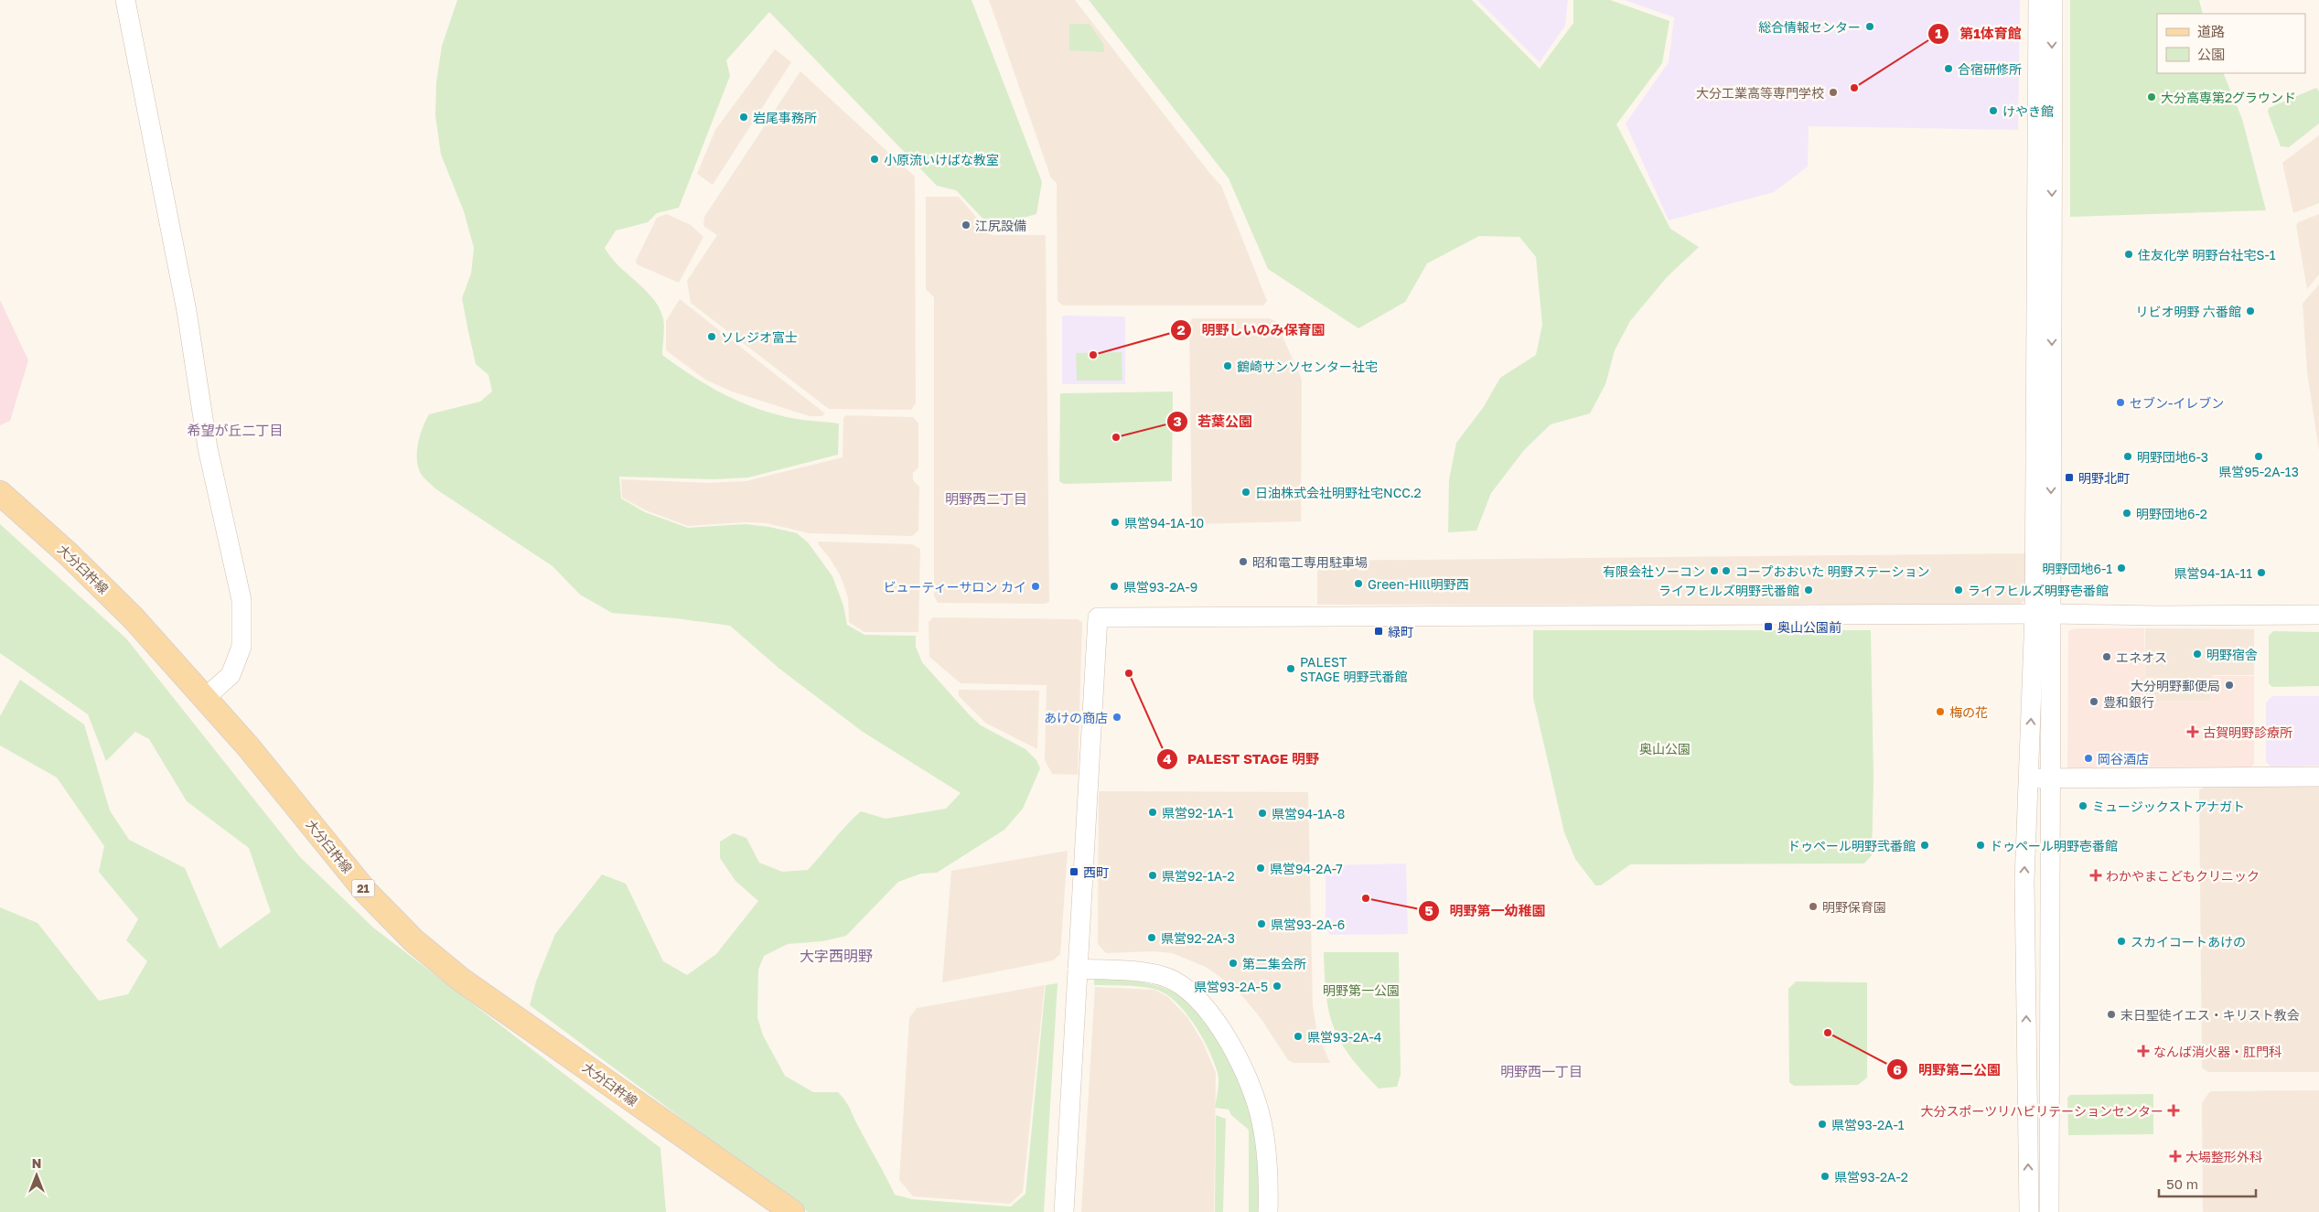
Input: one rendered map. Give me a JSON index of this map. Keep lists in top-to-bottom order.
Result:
{
  "streets": {
    "main road": ["大分臼杵線", "21"]
  },
  "districts": [
    "希望が丘二丁目",
    "明野西二丁目",
    "大字西明野",
    "明野西一丁目"
  ],
  "parks": ["奥山公園", "明野第一公園"],
  "places": {
    "other": [
      "総合情報センター",
      "合宿研修所",
      "第1体育館",
      "大分工業高等専門学校",
      "大分高専第2グラウンド",
      "けやき館",
      "岩尾事務所",
      "小原流いけばな教室",
      "江尻設備",
      "住友化学 明野台社宅S-1",
      "リビオ明野 六番館",
      "ソレジオ富士",
      "明野しいのみ保育園",
      "鶴崎サンソセンター社宅",
      "セブン-イレブン",
      "若葉公園",
      "明野団地6-3",
      "県営95-2A-13",
      "日油株式会社明野社宅NCC.2",
      "明野団地6-2",
      "県営94-1A-10",
      "昭和電工専用駐車場",
      "明野団地6-1",
      "有限会社ソーコン",
      "コープおおいた 明野ステーション",
      "県営94-1A-11",
      "Green-Hill明野西",
      "ビューティーサロン カイ",
      "県営93-2A-9",
      "ライフヒルズ明野弐番館",
      "ライフヒルズ明野壱番館",
      "明野宿舎",
      "エネオス",
      "PALEST STAGE 明野弐番館",
      "PALEST STAGE 明野",
      "大分明野郵便局",
      "豊和銀行",
      "梅の花",
      "あけの商店",
      "岡谷酒店",
      "ミュージックストアナガト",
      "県営92-1A-1",
      "県営94-1A-8",
      "ドゥペール明野弐番館",
      "ドゥペール明野壱番館",
      "県営94-2A-7",
      "県営92-1A-2",
      "明野第一幼稚園",
      "明野保育園",
      "県営93-2A-6",
      "県営92-2A-3",
      "スカイコートあけの",
      "第二集会所",
      "県営93-2A-5",
      "末日聖徒イエス・キリスト教会",
      "明野第二公園",
      "県営93-2A-4",
      "県営93-2A-1",
      "県営93-2A-2"
    ],
    "transit": [
      "明野北町",
      "奥山公園前",
      "緑町",
      "西町"
    ],
    "health": [
      "古賀明野診療所",
      "わかやまこどもクリニック",
      "なんば消火器・肛門科",
      "大分スポーツリハビリテーションセンター",
      "大場整形外科"
    ]
  },
  "legend": ["道路", "公園"],
  "scale_bar": "50 m",
  "north": "top"
}
